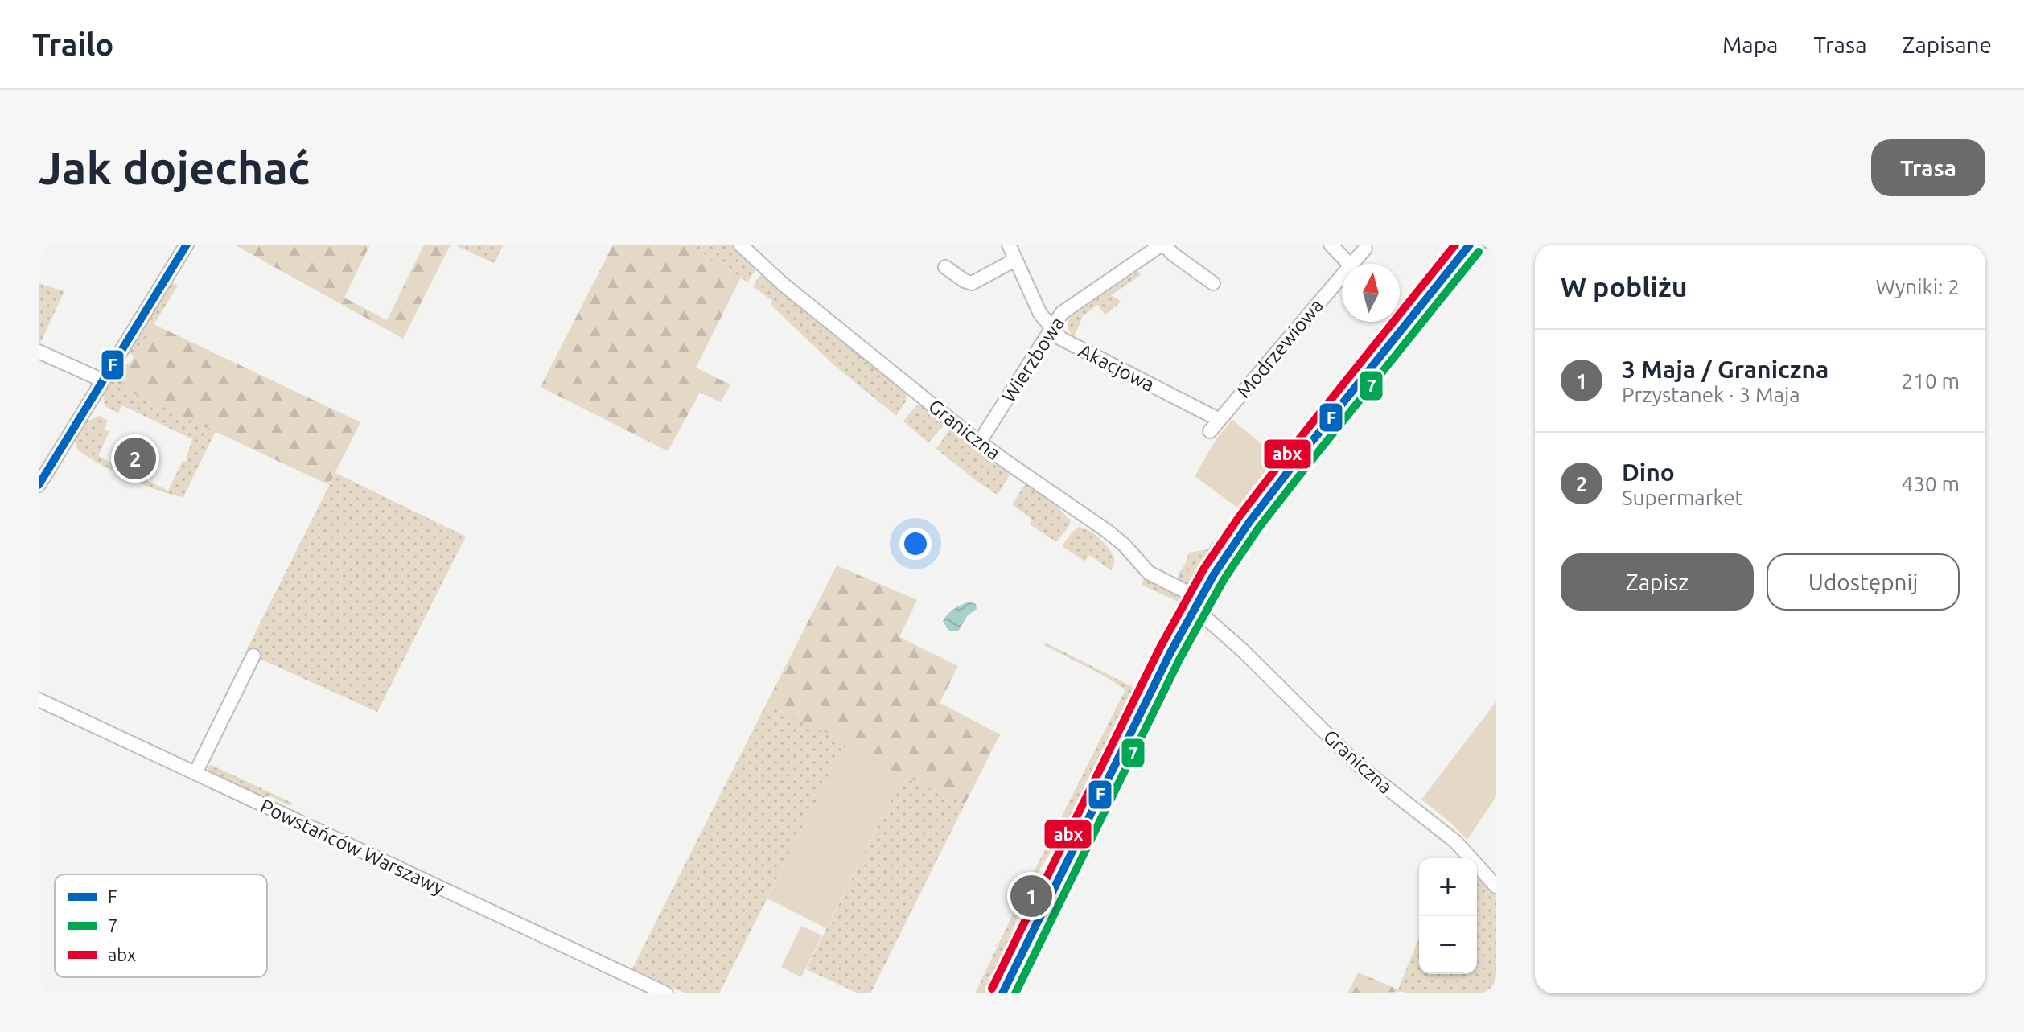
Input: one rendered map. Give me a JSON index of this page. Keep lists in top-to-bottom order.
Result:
{
  "streets": {
    "street": [
      "Modrzewiowa",
      "Wierzbowa",
      "Akacjowa",
      "Graniczna",
      "Powstańców Warszawy"
    ]
  },
  "crossings": [
    ["Modrzewiowa", "Akacjowa"],
    ["Wierzbowa", "Akacjowa"],
    ["Wierzbowa", "Graniczna"]
  ],
  "lines": ["transit line F", "transit line abx", "transit line 7"],
  "legend": ["F", "7", "abx"],
  "north": "top",
  "page": {
    "header": "Trailo",
    "nav": ["Mapa", "Trasa", "Zapisane"],
    "buttons": [
      "Trasa",
      ["Zapisz", "Udostępnij"]
    ],
    "title": "Jak dojechać",
    "heading": ["W pobliżu", "Wyniki: 2"],
    "list": [
      {
        "mark": "1",
        "name": "3 Maja / Graniczna",
        "note": "Przystanek · 3 Maja",
        "value": "210 m"
      },
      {
        "mark": "2",
        "name": "Dino",
        "note": "Supermarket",
        "value": "430 m"
      }
    ],
    "pins": ["2", "1"],
    "map_buttons": ["+", "−"]
  }
}
